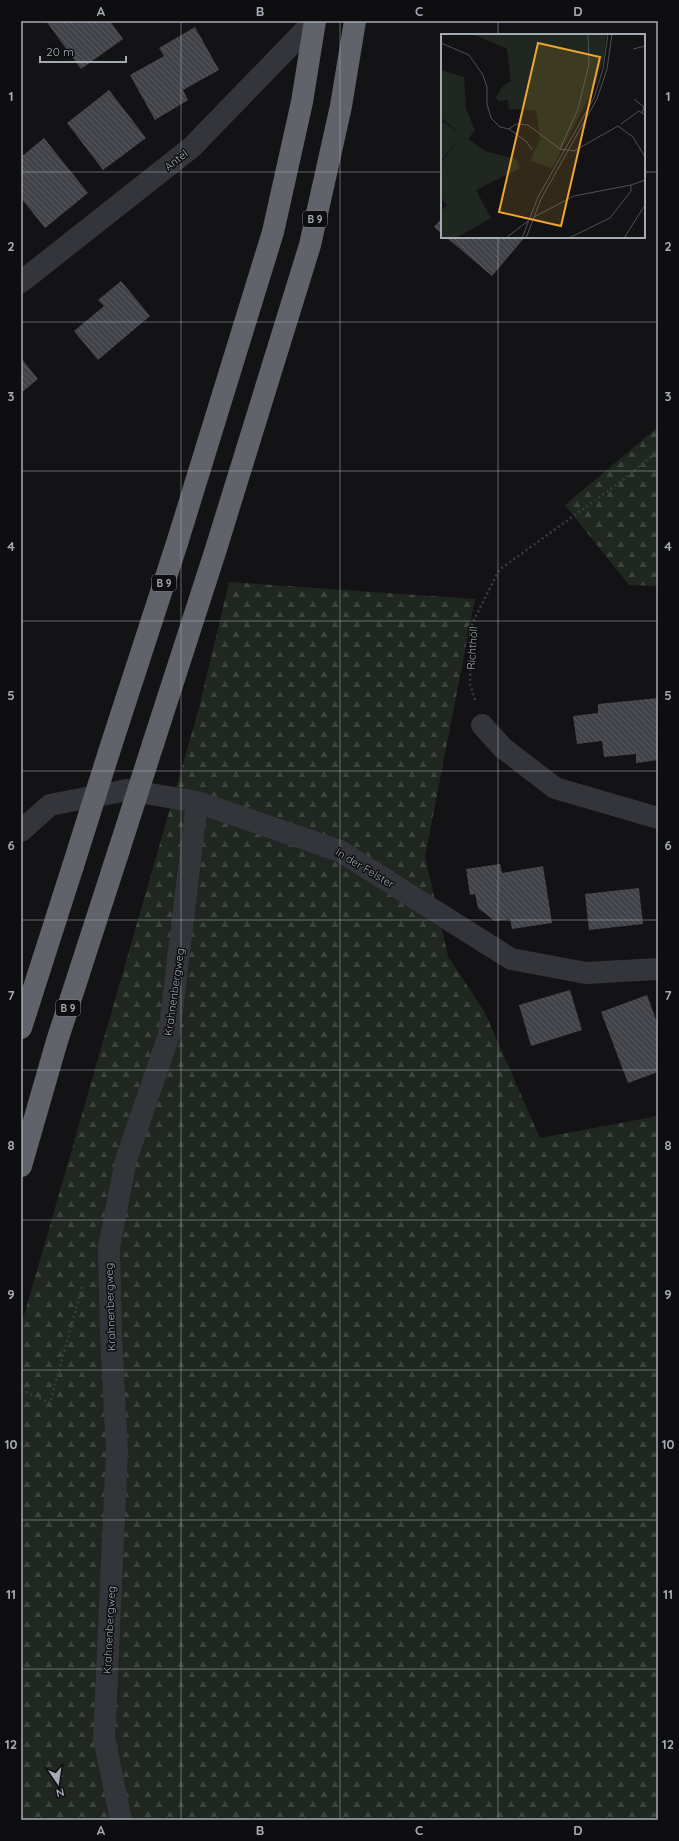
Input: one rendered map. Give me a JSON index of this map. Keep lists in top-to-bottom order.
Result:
{
  "streets": {
    "highway": ["B 9"],
    "street": ["Antel", "In der Felster", "Krahnenbergweg"],
    "path": ["Richthöll"]
  },
  "crossings": [
    ["Antel", "B 9"],
    ["In der Felster", "Krahnenbergweg"]
  ],
  "scale_bar": "20 m",
  "north": "bottom",
  "grid": {
    "columns": [
      "A",
      "B",
      "C",
      "D"
    ],
    "rows": [
      "1",
      "2",
      "3",
      "4",
      "5",
      "6",
      "7",
      "8",
      "9",
      "10",
      "11",
      "12"
    ]
  }
}
